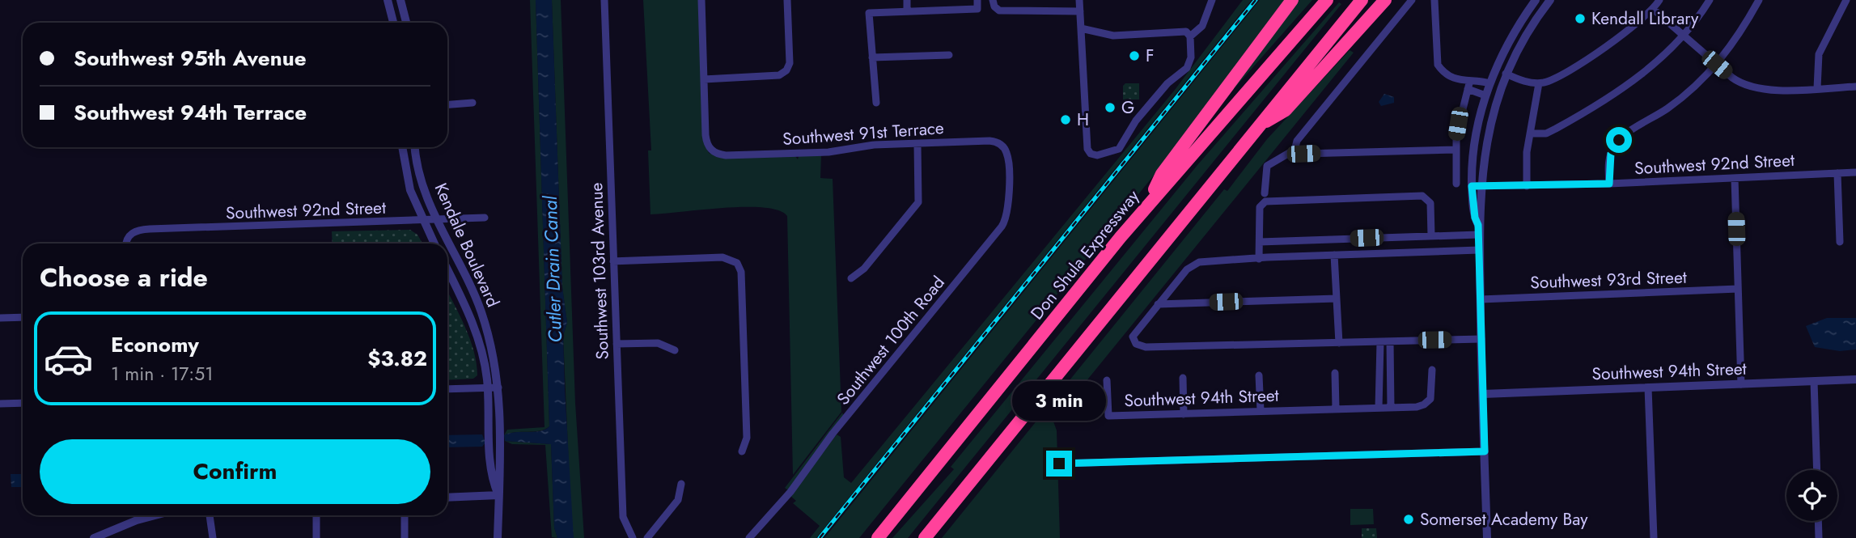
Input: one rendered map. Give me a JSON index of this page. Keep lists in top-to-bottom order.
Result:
{
  "streets": {
    "highway": ["Don Shula Expressway"],
    "street": [
      "Southwest 91st Terrace",
      "Southwest 92nd Street",
      "Kendale Boulevard",
      "Southwest 103rd Avenue",
      "Southwest 93rd Street",
      "Southwest 100th Road",
      "Southwest 94th Street"
    ]
  },
  "crossings": [
    ["Southwest 91st Terrace", "Southwest 100th Road"],
    ["Southwest 92nd Street", "Kendale Boulevard"]
  ],
  "water": ["Cutler Drain Canal"],
  "places": [
    "Kendall Library",
    "F",
    "G",
    "H",
    "Somerset Academy Bay"
  ],
  "page": {
    "banner": ["Southwest 95th Avenue", "Southwest 94th Terrace"],
    "heading": "Choose a ride",
    "list": [
      {
        "name": "Economy",
        "note": "1 min · 17:51",
        "value": "$3.82"
      }
    ],
    "bubble": "3 min",
    "buttons": "Confirm"
  }
}
